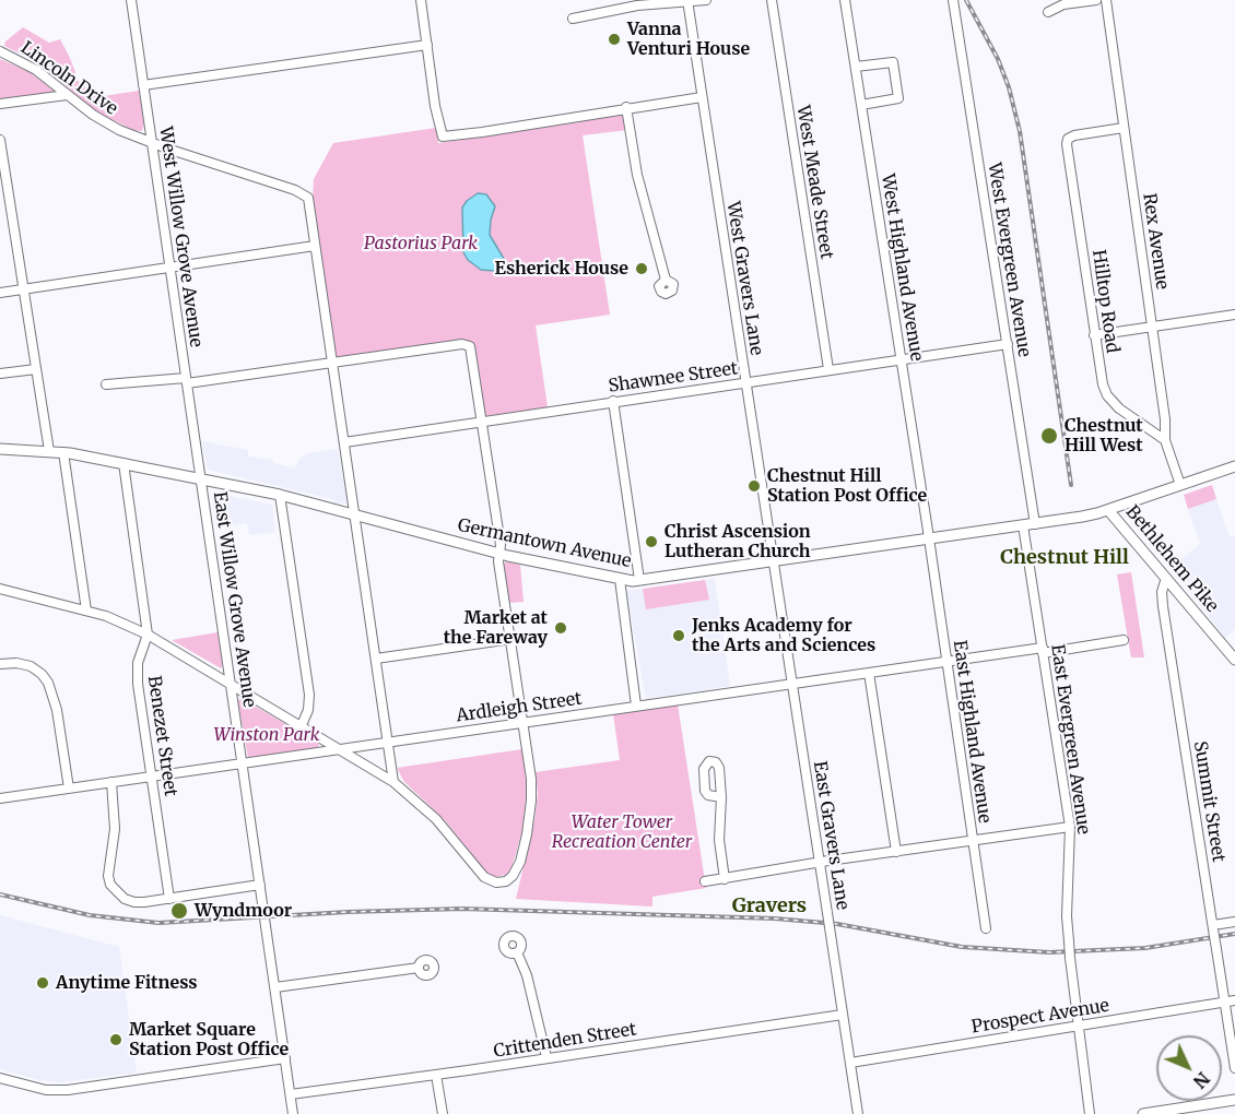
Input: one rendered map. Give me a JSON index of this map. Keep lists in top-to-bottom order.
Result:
{
  "streets": {
    "main road": ["Germantown Avenue", "Bethlehem Pike"],
    "street": [
      "Lincoln Drive",
      "West Meade Street",
      "West Willow Grove Avenue",
      "Rex Avenue",
      "West Evergreen Avenue",
      "West Highland Avenue",
      "West Gravers Lane",
      "Hilltop Road",
      "Shawnee Street",
      "East Willow Grove Avenue",
      "Ardleigh Street",
      "East Highland Avenue",
      "Benezet Street",
      "East Evergreen Avenue",
      "Summit Street",
      "East Gravers Lane",
      "Prospect Avenue",
      "Crittenden Street"
    ]
  },
  "crossings": [
    ["Lincoln Drive", "West Willow Grove Avenue"],
    ["West Meade Street", "Shawnee Street"],
    ["West Willow Grove Avenue", "Germantown Avenue"],
    ["West Willow Grove Avenue", "East Willow Grove Avenue"],
    ["Rex Avenue", "Hilltop Road"],
    ["Rex Avenue", "Germantown Avenue"],
    ["West Evergreen Avenue", "Shawnee Street"],
    ["West Evergreen Avenue", "Germantown Avenue"],
    ["West Highland Avenue", "Shawnee Street"],
    ["West Highland Avenue", "Germantown Avenue"],
    ["West Highland Avenue", "East Highland Avenue"],
    ["West Gravers Lane", "Shawnee Street"],
    ["West Gravers Lane", "Germantown Avenue"],
    ["West Gravers Lane", "East Gravers Lane"],
    ["Germantown Avenue", "Bethlehem Pike"],
    ["Germantown Avenue", "East Willow Grove Avenue"],
    ["Germantown Avenue", "East Highland Avenue"],
    ["Germantown Avenue", "Benezet Street"],
    ["Germantown Avenue", "East Evergreen Avenue"],
    ["Germantown Avenue", "East Gravers Lane"],
    ["Bethlehem Pike", "Summit Street"],
    ["East Willow Grove Avenue", "Ardleigh Street"],
    ["East Willow Grove Avenue", "Crittenden Street"],
    ["Ardleigh Street", "East Highland Avenue"],
    ["Ardleigh Street", "Benezet Street"],
    ["Ardleigh Street", "East Evergreen Avenue"],
    ["Ardleigh Street", "East Gravers Lane"],
    ["East Evergreen Avenue", "Prospect Avenue"],
    ["Summit Street", "Prospect Avenue"],
    ["East Gravers Lane", "Prospect Avenue"],
    ["East Gravers Lane", "Crittenden Street"]
  ],
  "districts": ["Chestnut Hill", "Gravers"],
  "parks": ["Pastorius Park", "Winston Park", "Water Tower Recreation Center"],
  "places": [
    "Vanna Venturi House",
    "Esherick House",
    "Chestnut Hill West",
    "Chestnut Hill Station Post Office",
    "Christ Ascension Lutheran Church",
    "Market at the Fareway",
    "Jenks Academy for the Arts and Sciences",
    "Wyndmoor",
    "Anytime Fitness",
    "Market Square Station Post Office"
  ],
  "north": "bottom right"
}
